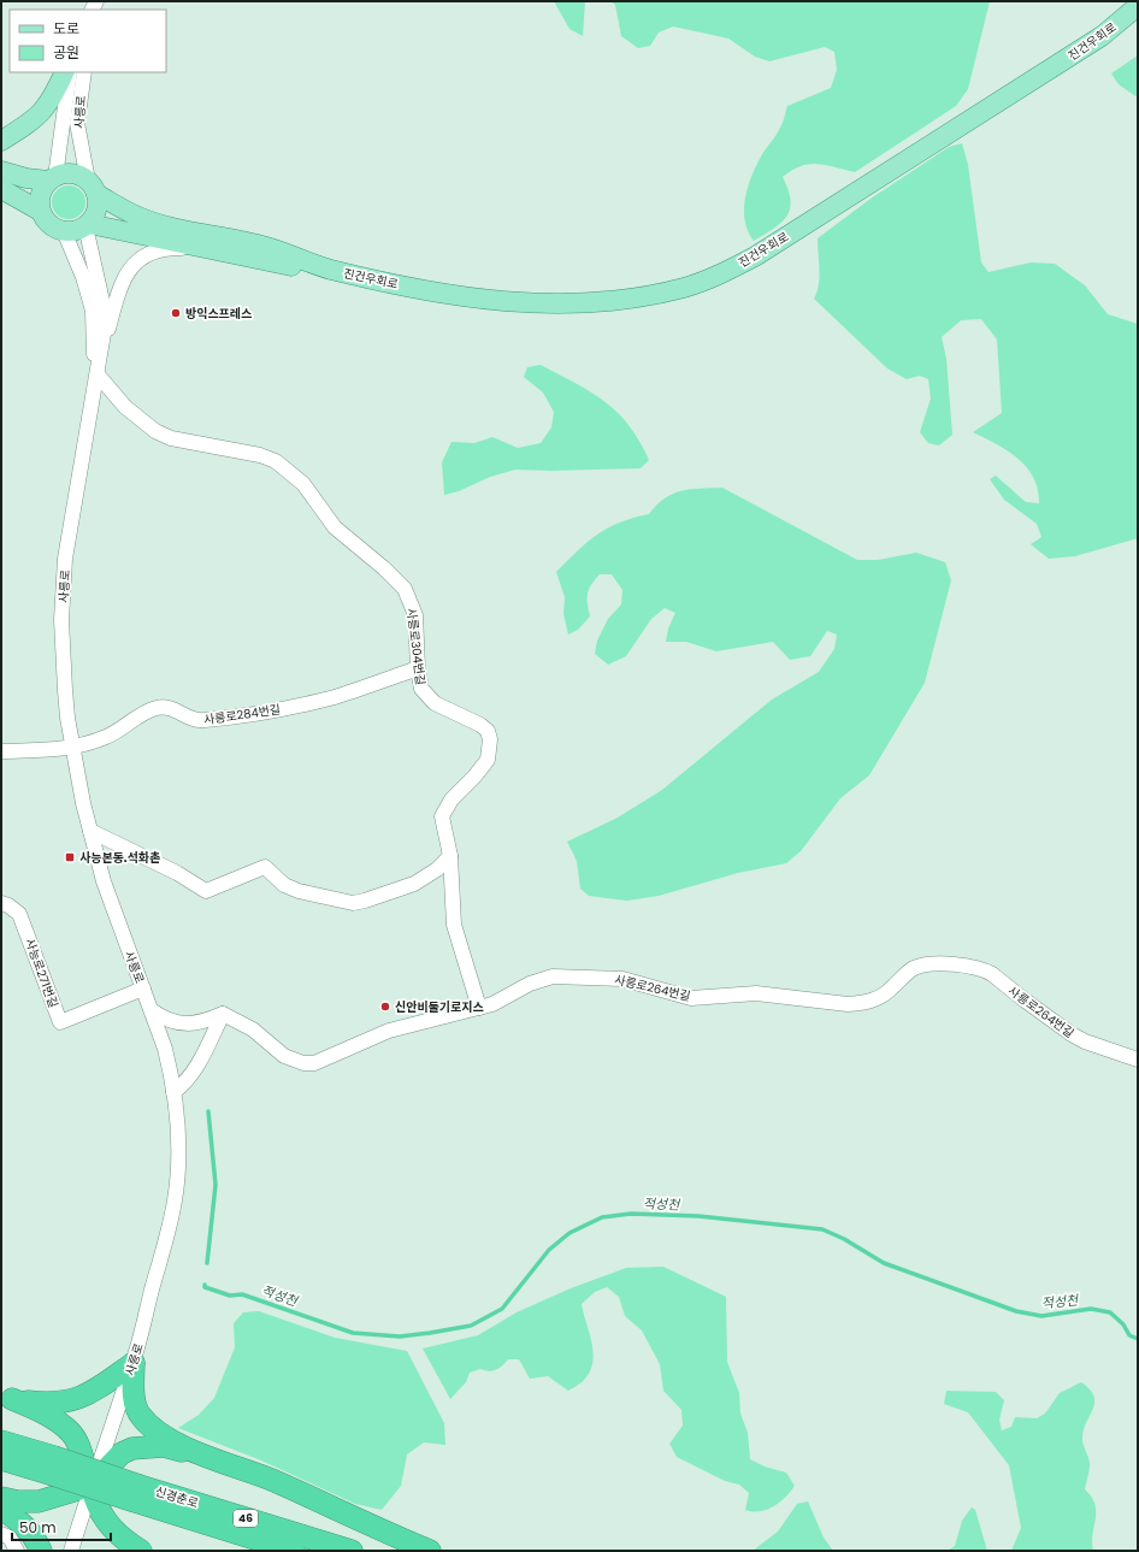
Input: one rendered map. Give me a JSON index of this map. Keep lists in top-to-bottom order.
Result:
{
  "streets": {
    "highway": ["신경춘로", "46"],
    "main road": ["진건우회로"],
    "street": [
      "사릉로",
      "사릉로304번길",
      "사릉로284번길",
      "사능로271번길",
      "사릉로264번길"
    ]
  },
  "crossings": [
    ["진건우회로", "사릉로"],
    ["사릉로", "사릉로304번길"],
    ["사릉로", "사릉로284번길"],
    ["사릉로", "사능로271번길"],
    ["사릉로304번길", "사릉로284번길"],
    ["사릉로304번길", "사릉로264번길"]
  ],
  "water": ["적성천"],
  "places": {
    "other": ["방익스프레스", "신안비둘기로지스"],
    "transit": ["사능본동.석화촌"]
  },
  "legend": ["도로", "공원"],
  "scale_bar": "50 m"
}
